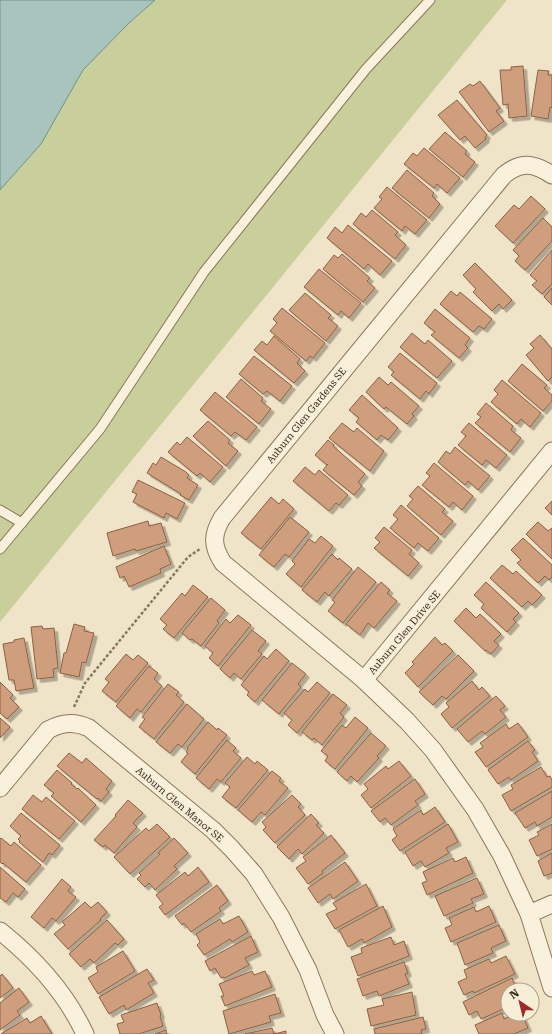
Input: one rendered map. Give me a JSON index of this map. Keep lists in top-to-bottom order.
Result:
{
  "streets": {
    "street": ["Auburn Glen Gardens SE", "Auburn Glen Drive SE", "Auburn Glen Manor SE"]
  },
  "north": "top left"
}
